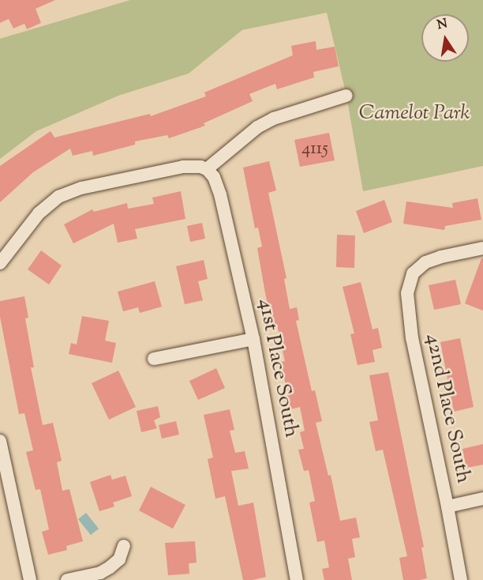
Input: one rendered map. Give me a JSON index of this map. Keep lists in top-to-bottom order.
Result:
{
  "streets": {
    "street": ["41st Place South", "42nd Place South"]
  },
  "parks": ["Camelot Park"],
  "house_numbers": ["4115"],
  "north": "top"
}
